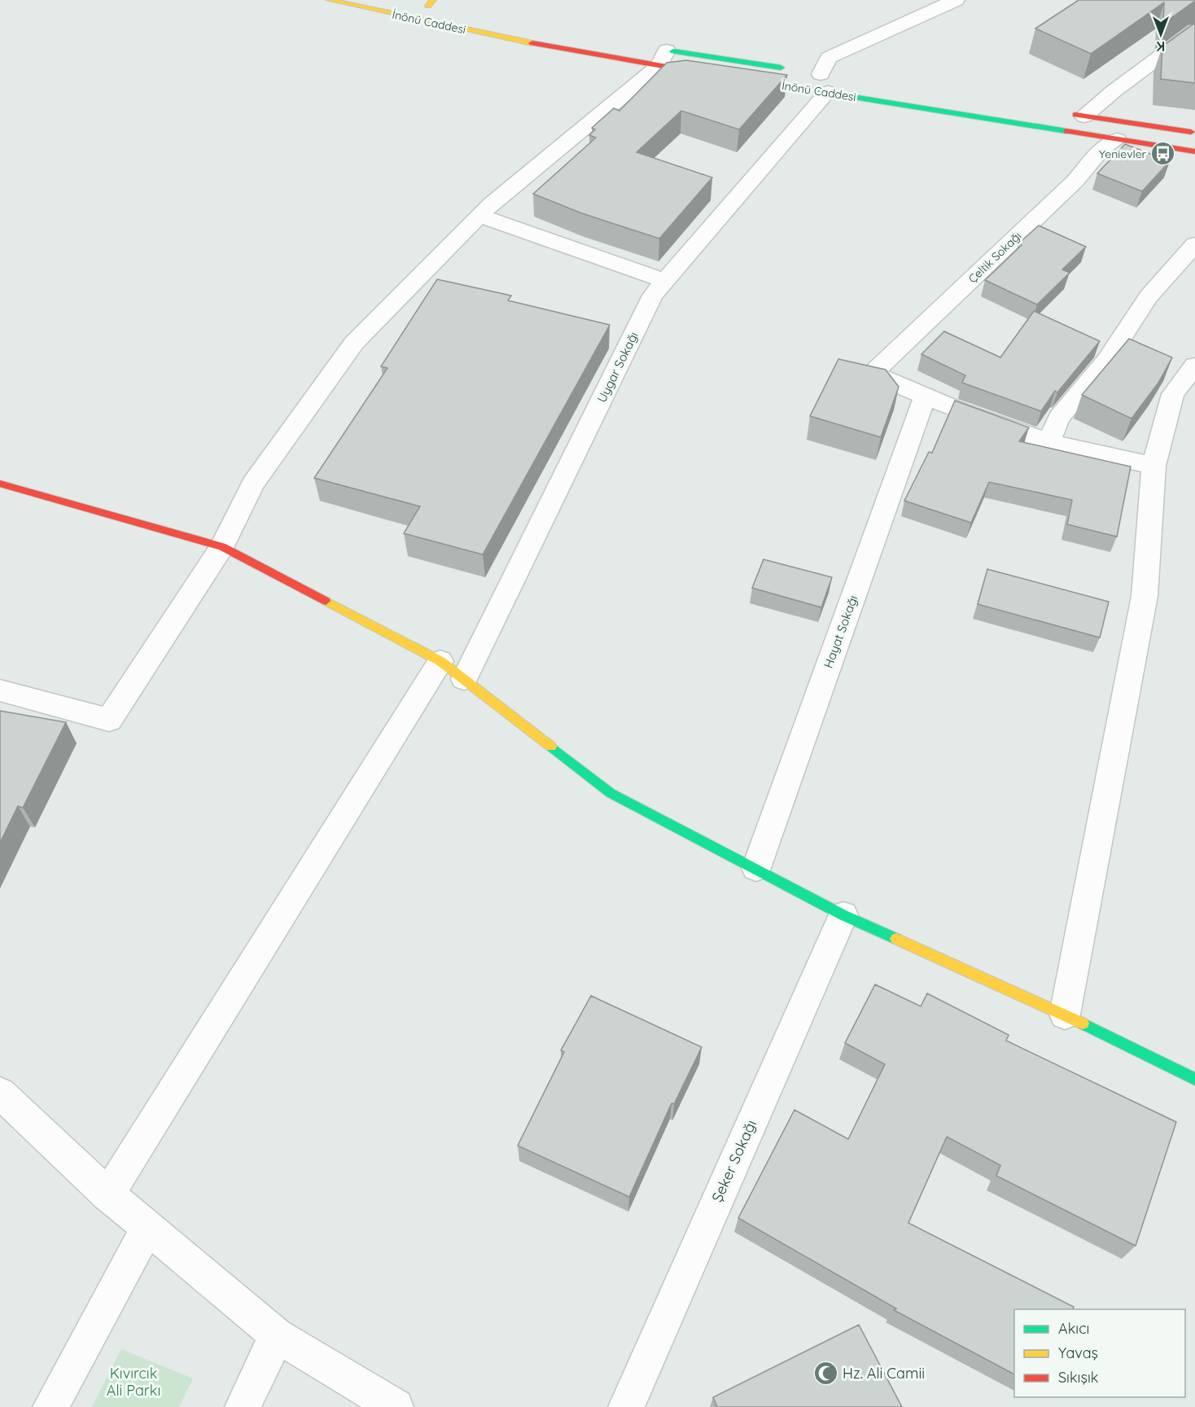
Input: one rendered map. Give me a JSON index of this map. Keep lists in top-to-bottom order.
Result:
{
  "streets": {
    "main road": ["İnönü Caddesi"],
    "street": [
      "Çeltik Sokağı",
      "Uygar Sokağı",
      "Hayat Sokağı",
      "Şeker Sokağı"
    ]
  },
  "crossings": [
    ["İnönü Caddesi", "Çeltik Sokağı"],
    ["İnönü Caddesi", "Uygar Sokağı"],
    ["Çeltik Sokağı", "Hayat Sokağı"]
  ],
  "parks": ["Kıvırcık Ali Parkı"],
  "places": {
    "bus stop": ["Yenievler"],
    "mosque": ["Hz. Ali Camii"]
  },
  "legend": ["Akıcı", "Yavaş", "Sıkışık"],
  "north": "bottom"
}
